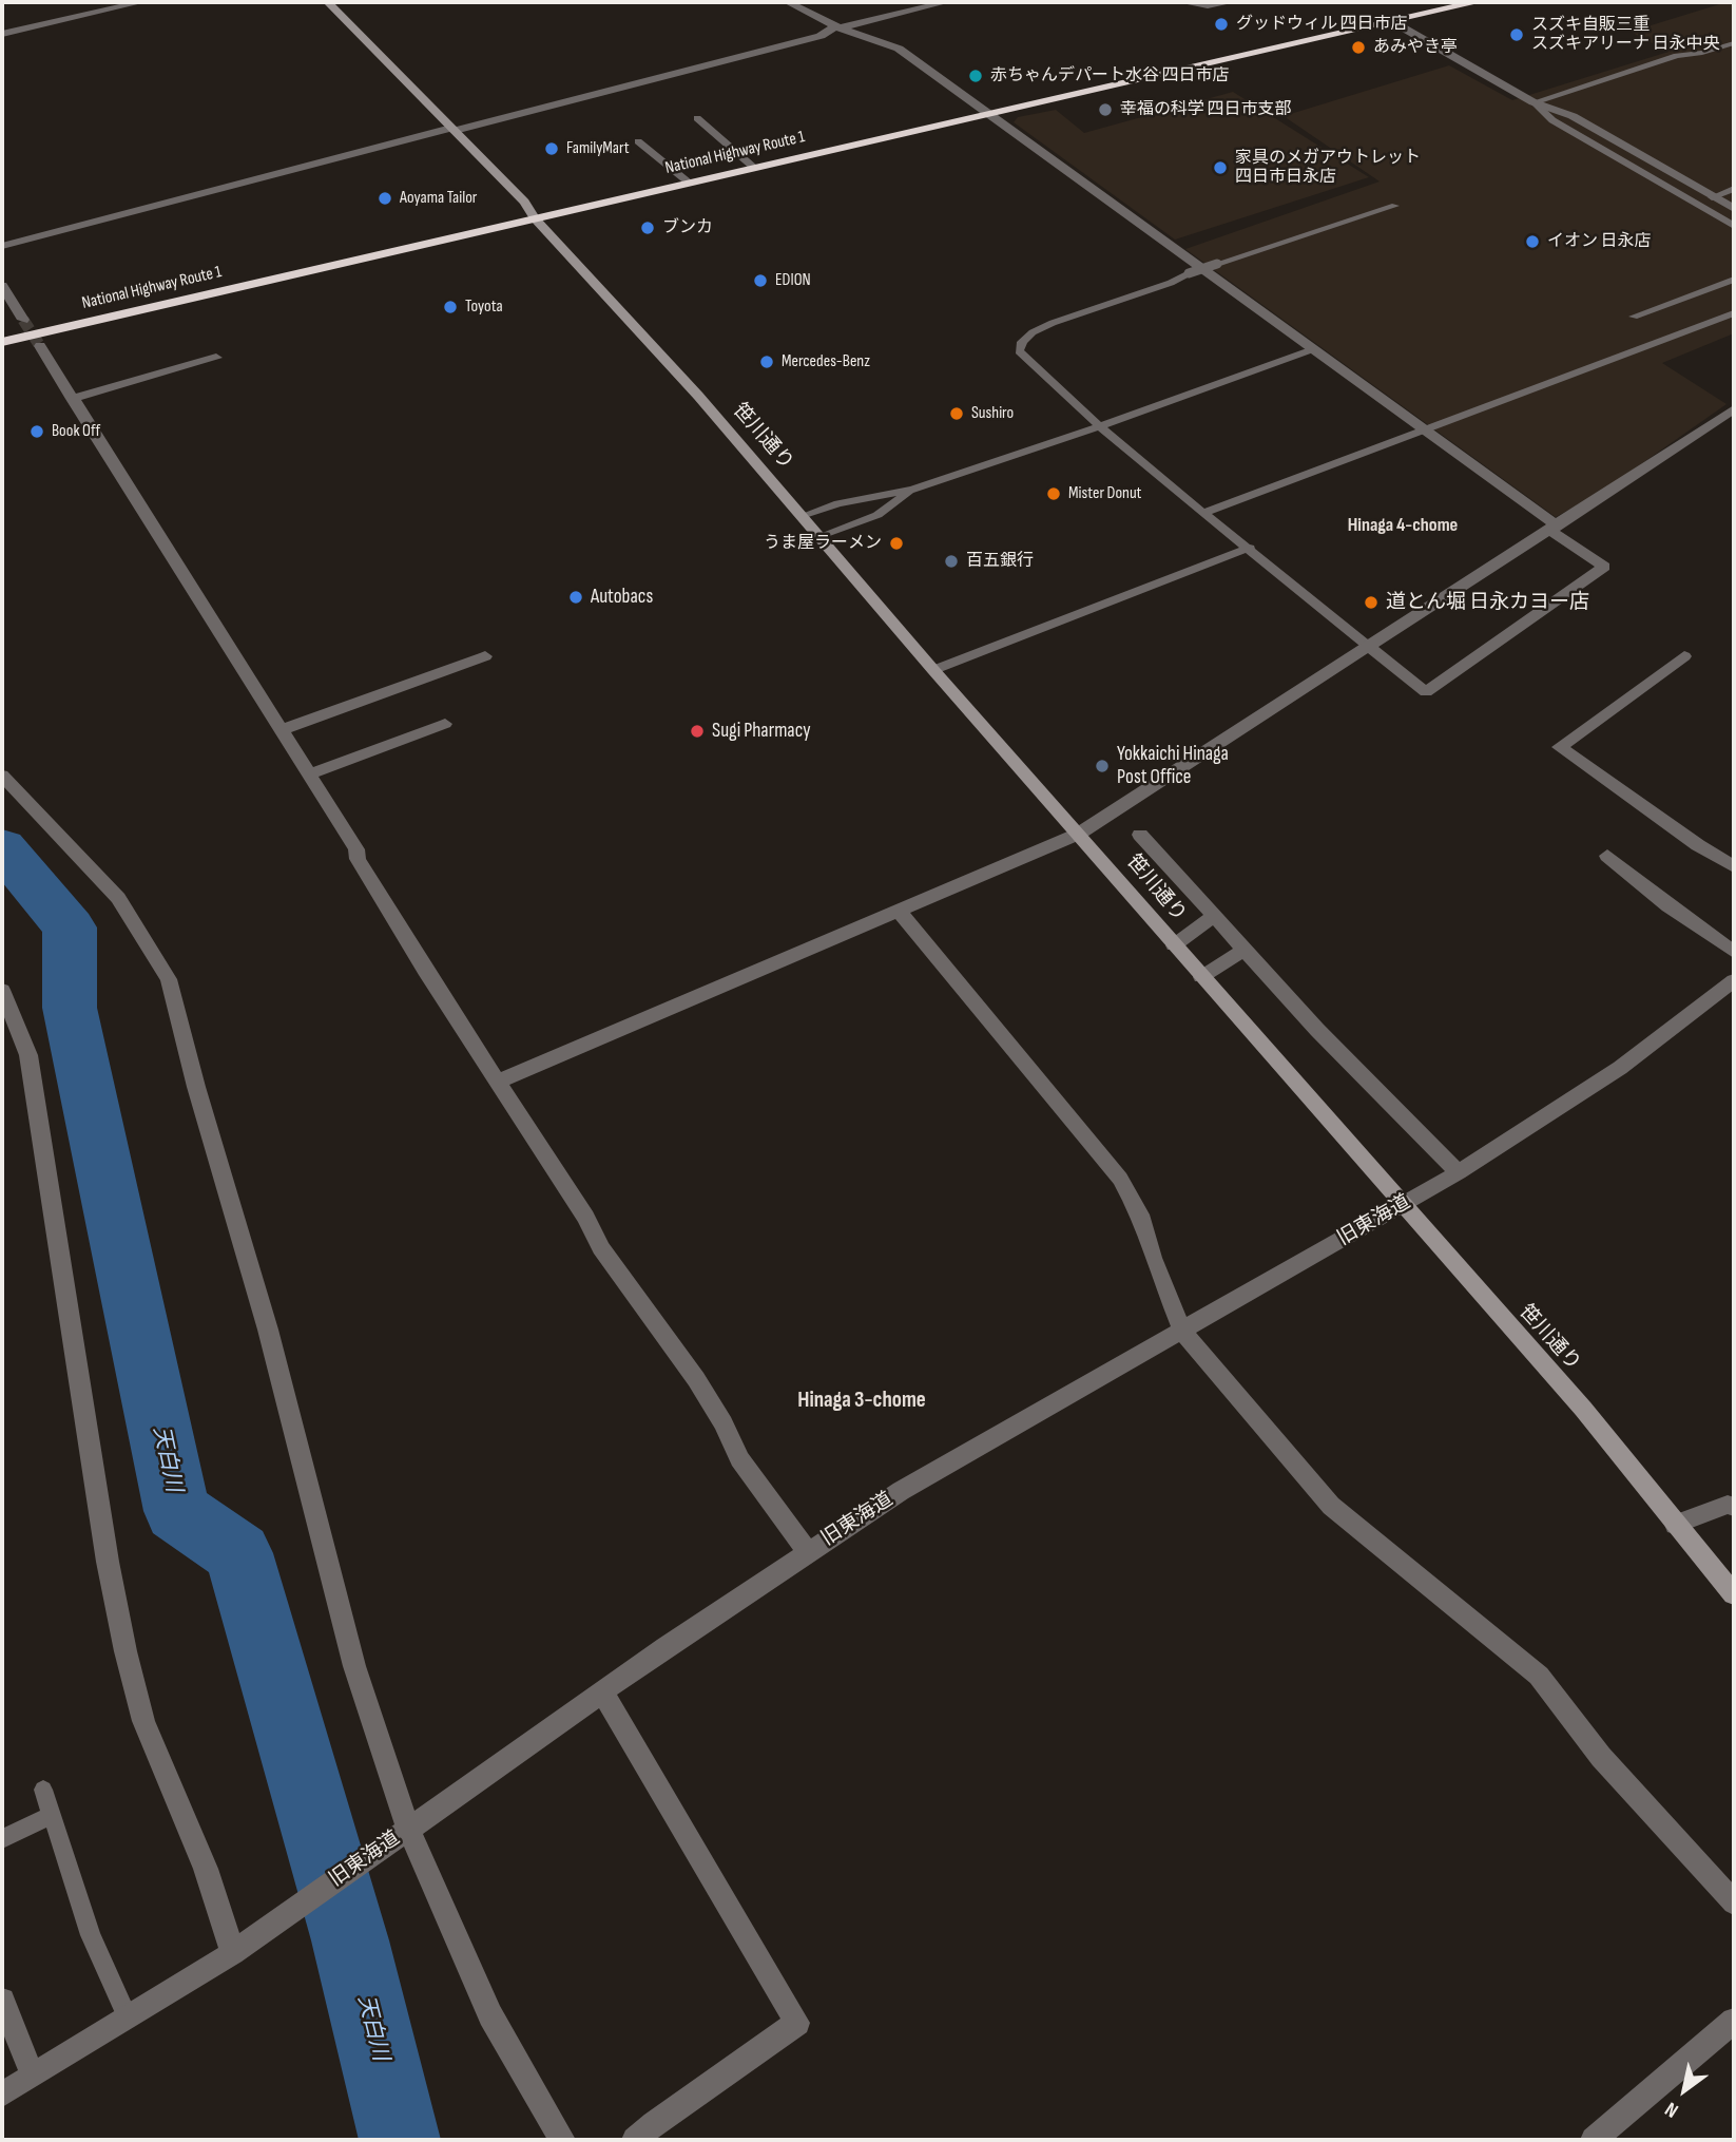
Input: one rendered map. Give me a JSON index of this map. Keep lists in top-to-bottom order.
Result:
{
  "streets": {
    "highway": ["National Highway Route 1"],
    "street": ["笹川通り", "旧東海道"]
  },
  "crossings": [
    ["National Highway Route 1", "笹川通り"],
    ["笹川通り", "旧東海道"]
  ],
  "districts": ["Hinaga 4-chome", "Hinaga 3-chome"],
  "water": ["天白川"],
  "places": [
    "グッドウィル 四日市店",
    "スズキ自販三重 スズキアリーナ 日永中央",
    "あみやき亭",
    "赤ちゃんデパート水谷 四日市店",
    "幸福の科学 四日市支部",
    "FamilyMart",
    "家具のメガアウトレット 四日市日永店",
    "Aoyama Tailor",
    "ブンカ",
    "イオン 日永店",
    "EDION",
    "Toyota",
    "Mercedes-Benz",
    "Sushiro",
    "Book Off",
    "Mister Donut",
    "うま屋ラーメン",
    "百五銀行",
    "Autobacs",
    "道とん堀 日永カヨー店",
    "Sugi Pharmacy",
    "Yokkaichi Hinaga Post Office"
  ],
  "north": "bottom left"
}
